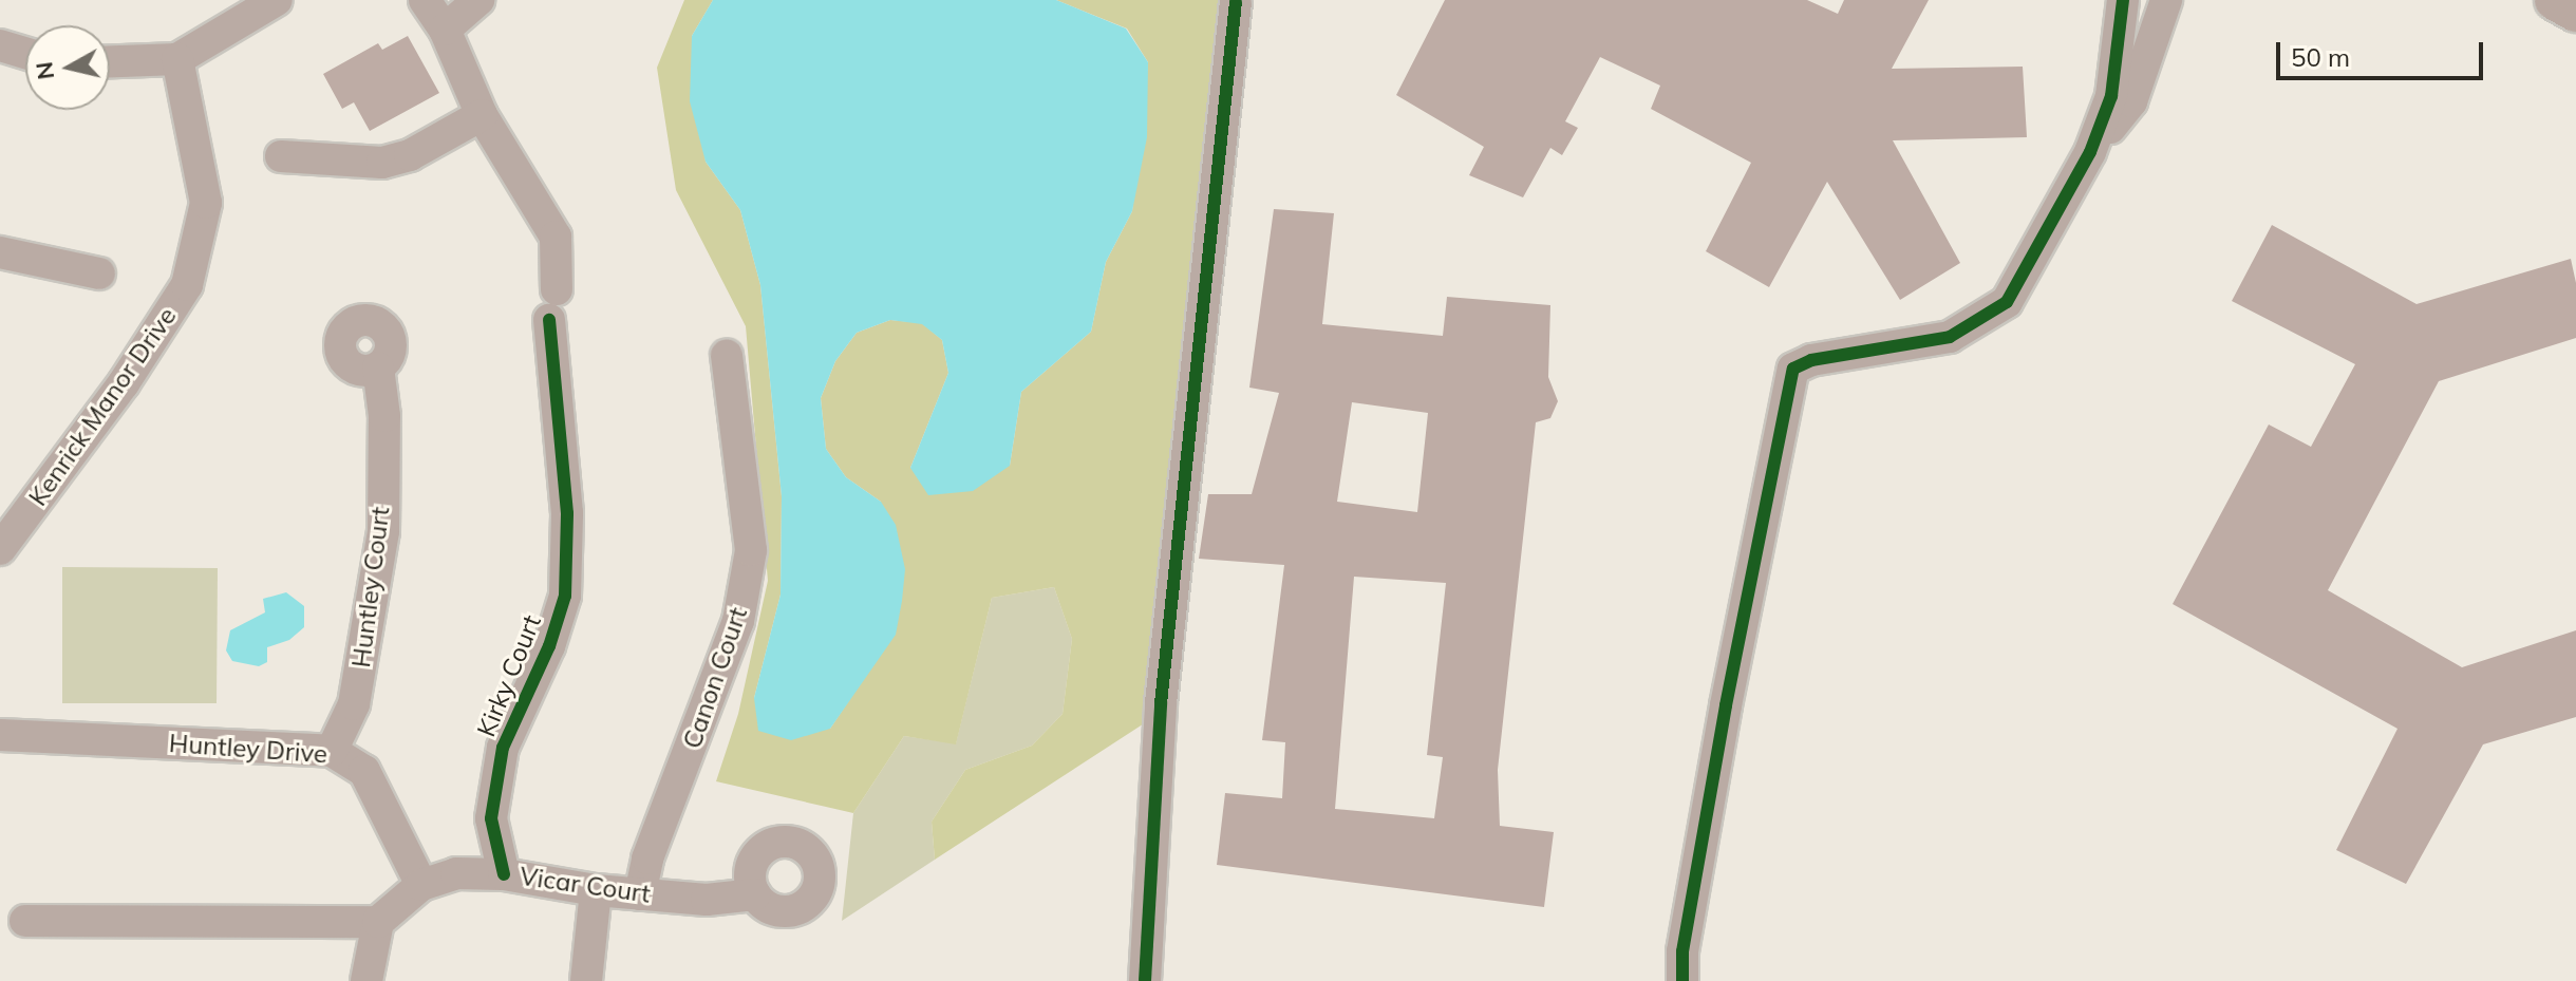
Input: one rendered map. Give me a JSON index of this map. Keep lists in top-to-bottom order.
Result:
{
  "streets": {
    "street": [
      "Kenrick Manor Drive",
      "Huntley Court",
      "Kirky Court",
      "Canon Court",
      "Huntley Drive",
      "Vicar Court"
    ]
  },
  "crossings": [
    ["Huntley Court", "Huntley Drive"],
    ["Kirky Court", "Vicar Court"],
    ["Canon Court", "Vicar Court"],
    ["Huntley Drive", "Vicar Court"]
  ],
  "scale_bar": "50 m",
  "north": "left"
}
